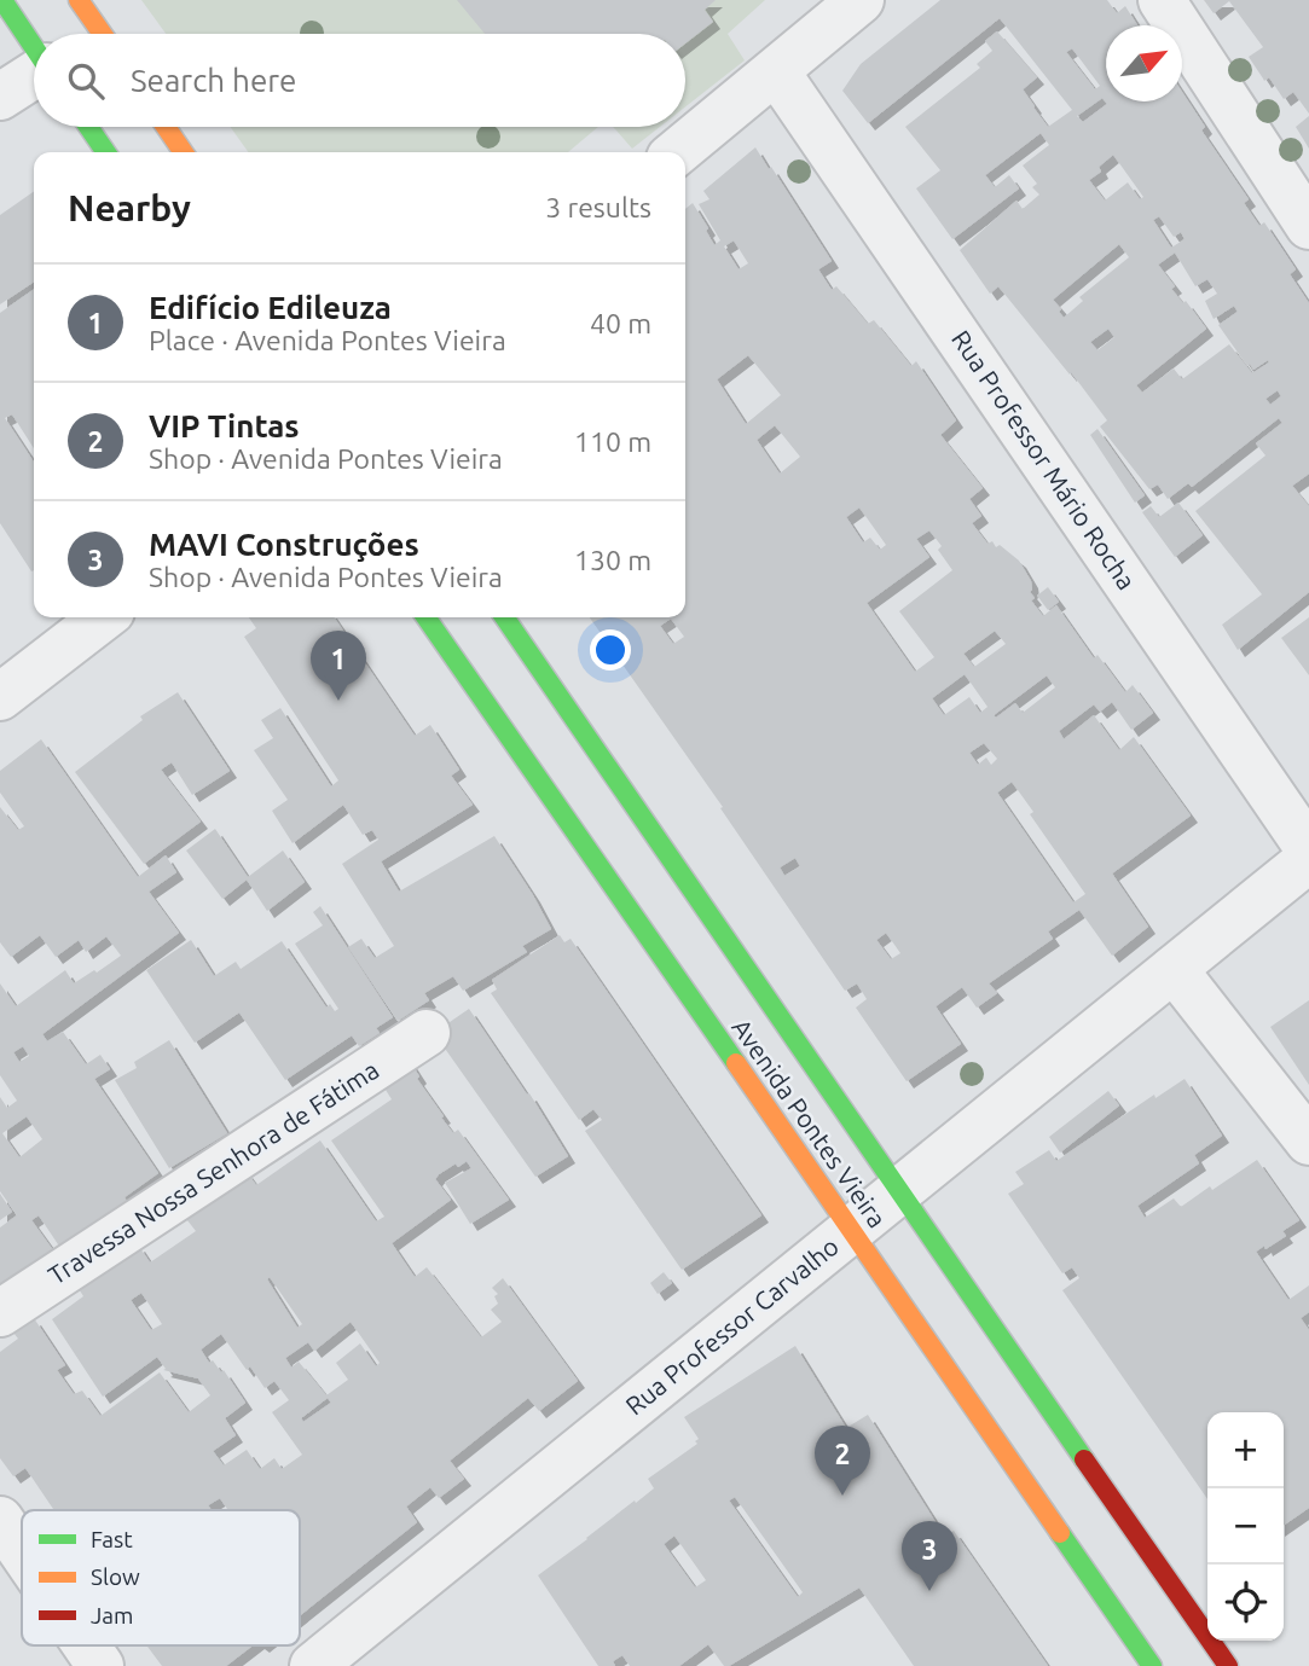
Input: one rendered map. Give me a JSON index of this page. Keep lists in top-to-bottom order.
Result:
{
  "streets": {
    "main road": ["Avenida Pontes Vieira"],
    "street": ["Rua Professor Mário Rocha", "Travessa Nossa Senhora de Fátima", "Rua Professor Carvalho"]
  },
  "crossings": [
    ["Avenida Pontes Vieira", "Rua Professor Carvalho"]
  ],
  "legend": ["Fast", "Slow", "Jam"],
  "north": "top right",
  "page": {
    "search": "Search here",
    "heading": ["Nearby", "3 results"],
    "list": [
      {
        "mark": "1",
        "name": "Edifício Edileuza",
        "note": "Place · Avenida Pontes Vieira",
        "value": "40 m"
      },
      {
        "mark": "2",
        "name": "VIP Tintas",
        "note": "Shop · Avenida Pontes Vieira",
        "value": "110 m"
      },
      {
        "mark": "3",
        "name": "MAVI Construções",
        "note": "Shop · Avenida Pontes Vieira",
        "value": "130 m"
      }
    ],
    "pins": ["1", "2", "3"],
    "map_buttons": ["+", "−"]
  }
}
